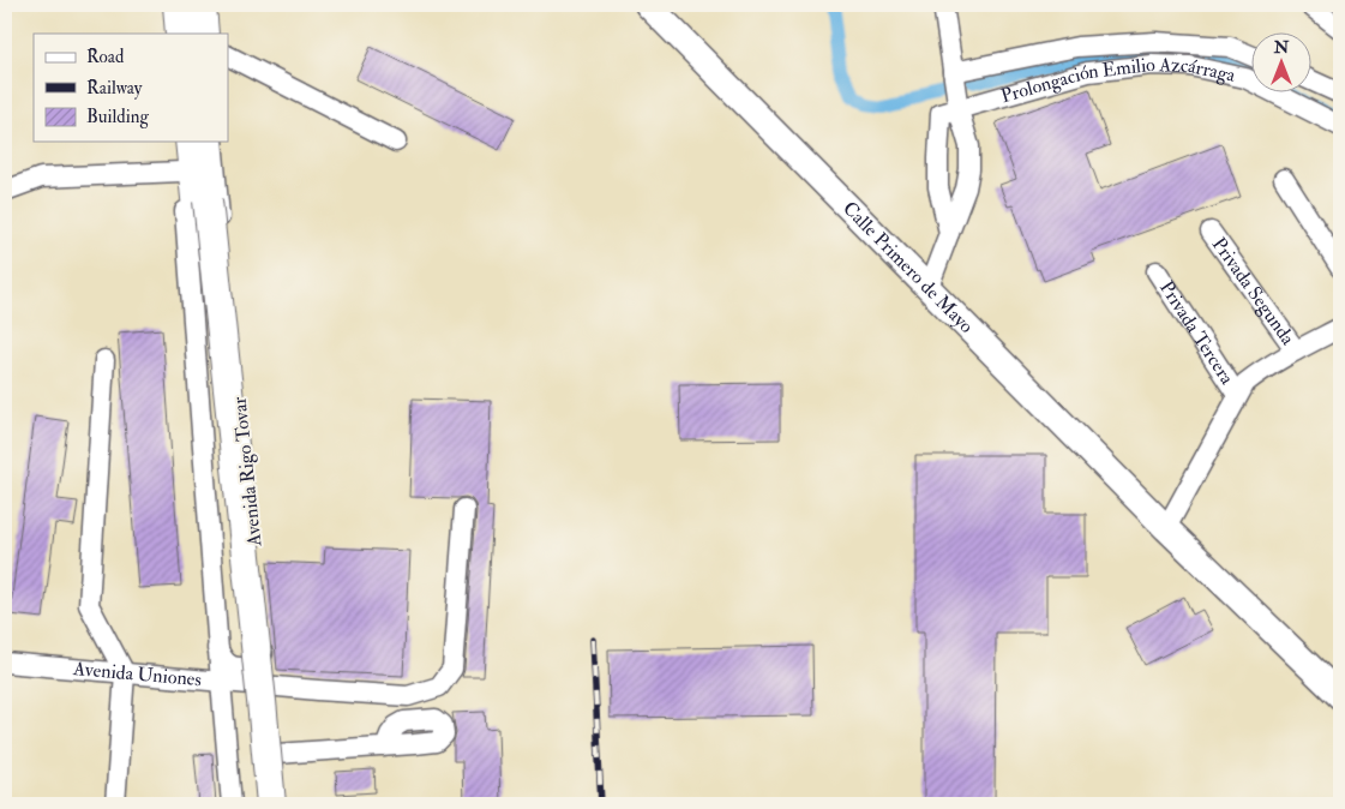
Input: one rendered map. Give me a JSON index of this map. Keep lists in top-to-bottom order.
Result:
{
  "streets": {
    "highway": ["Avenida Rigo Tovar"],
    "main road": ["Calle Primero de Mayo"],
    "street": [
      "Prolongación Emilio Azcárraga",
      "Privada Segunda",
      "Privada Tercera",
      "Avenida Uniones"
    ]
  },
  "crossings": [
    ["Avenida Rigo Tovar", "Avenida Uniones"]
  ],
  "legend": ["Road", "Railway", "Building"],
  "north": "top"
}
